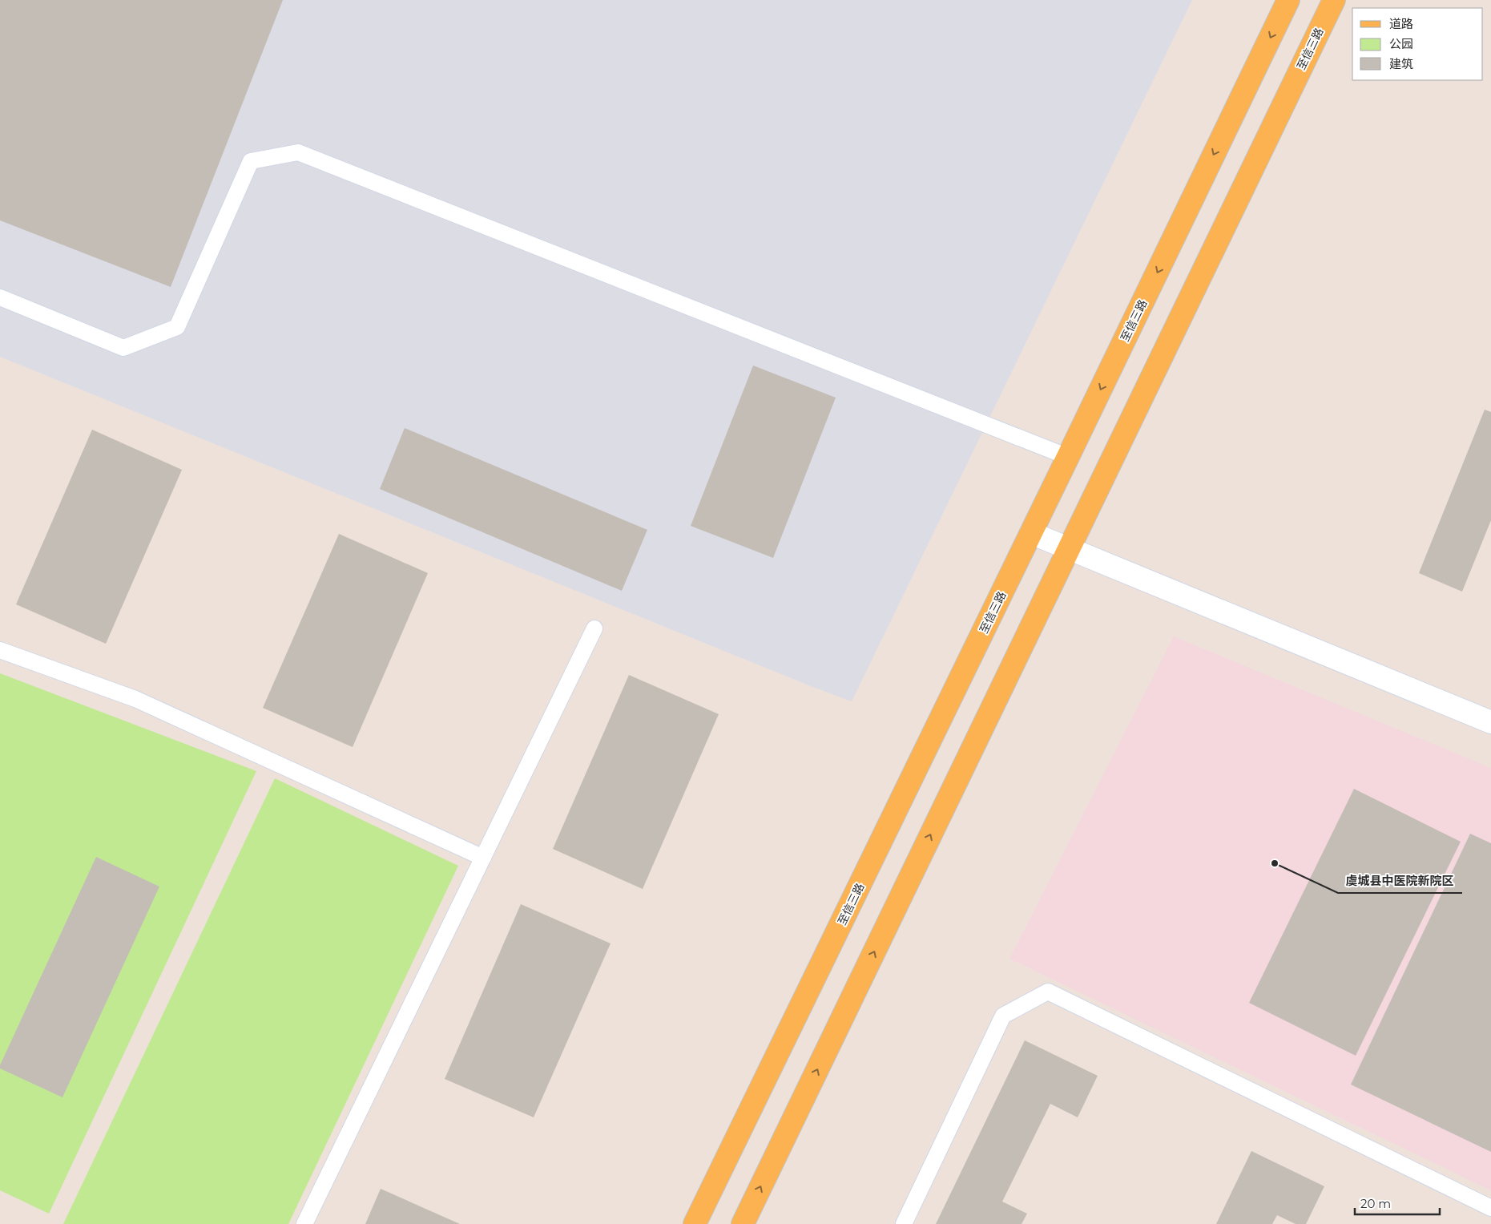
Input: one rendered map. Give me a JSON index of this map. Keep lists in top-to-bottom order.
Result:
{
  "streets": {
    "main road": ["至信三路"]
  },
  "places": ["虞城县中医院新院区"],
  "legend": ["道路", "公园", "建筑"],
  "scale_bar": "20 m"
}
